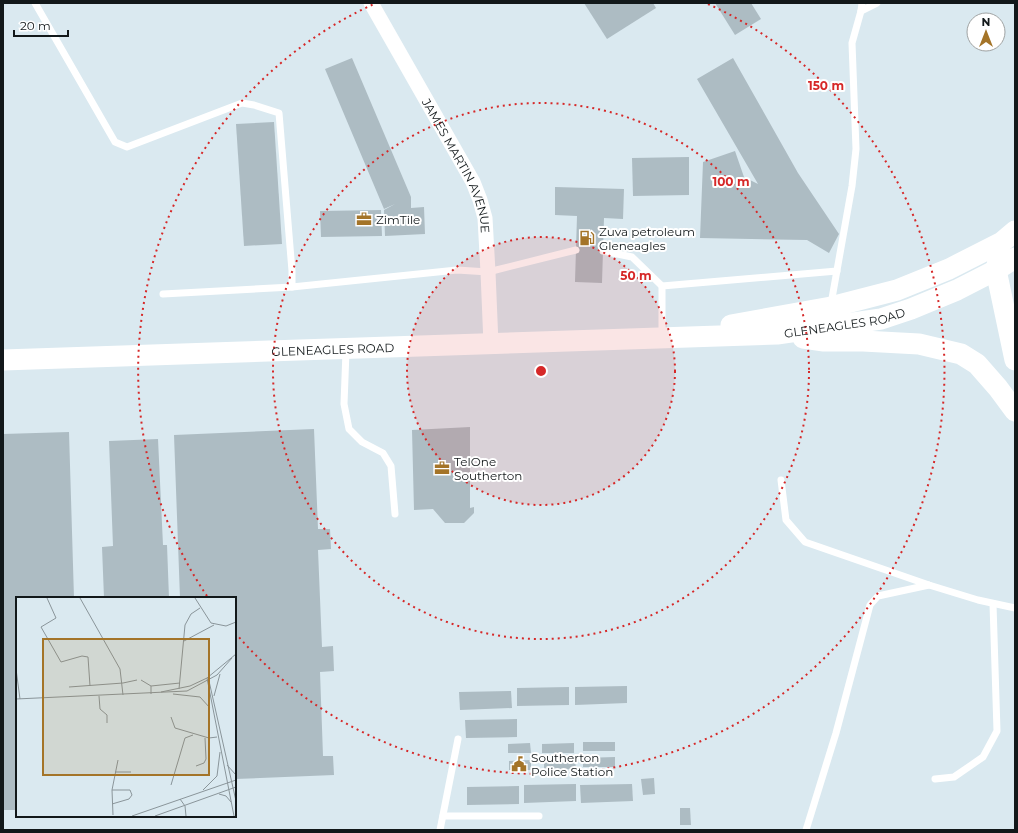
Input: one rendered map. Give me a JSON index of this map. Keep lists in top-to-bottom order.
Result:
{
  "streets": {
    "street": ["JAMES MARTIN AVENUE", "GLENEAGLES ROAD"]
  },
  "crossings": [
    ["JAMES MARTIN AVENUE", "GLENEAGLES ROAD"]
  ],
  "places": {
    "office": ["ZimTile", "TelOne Southerton"],
    "fuel station": ["Zuva petroleum Gleneagles"],
    "public building": ["Southerton Police Station"]
  },
  "scale_bar": "20 m",
  "north": "top",
  "rings": ["150 m", "100 m", "50 m"]
}
